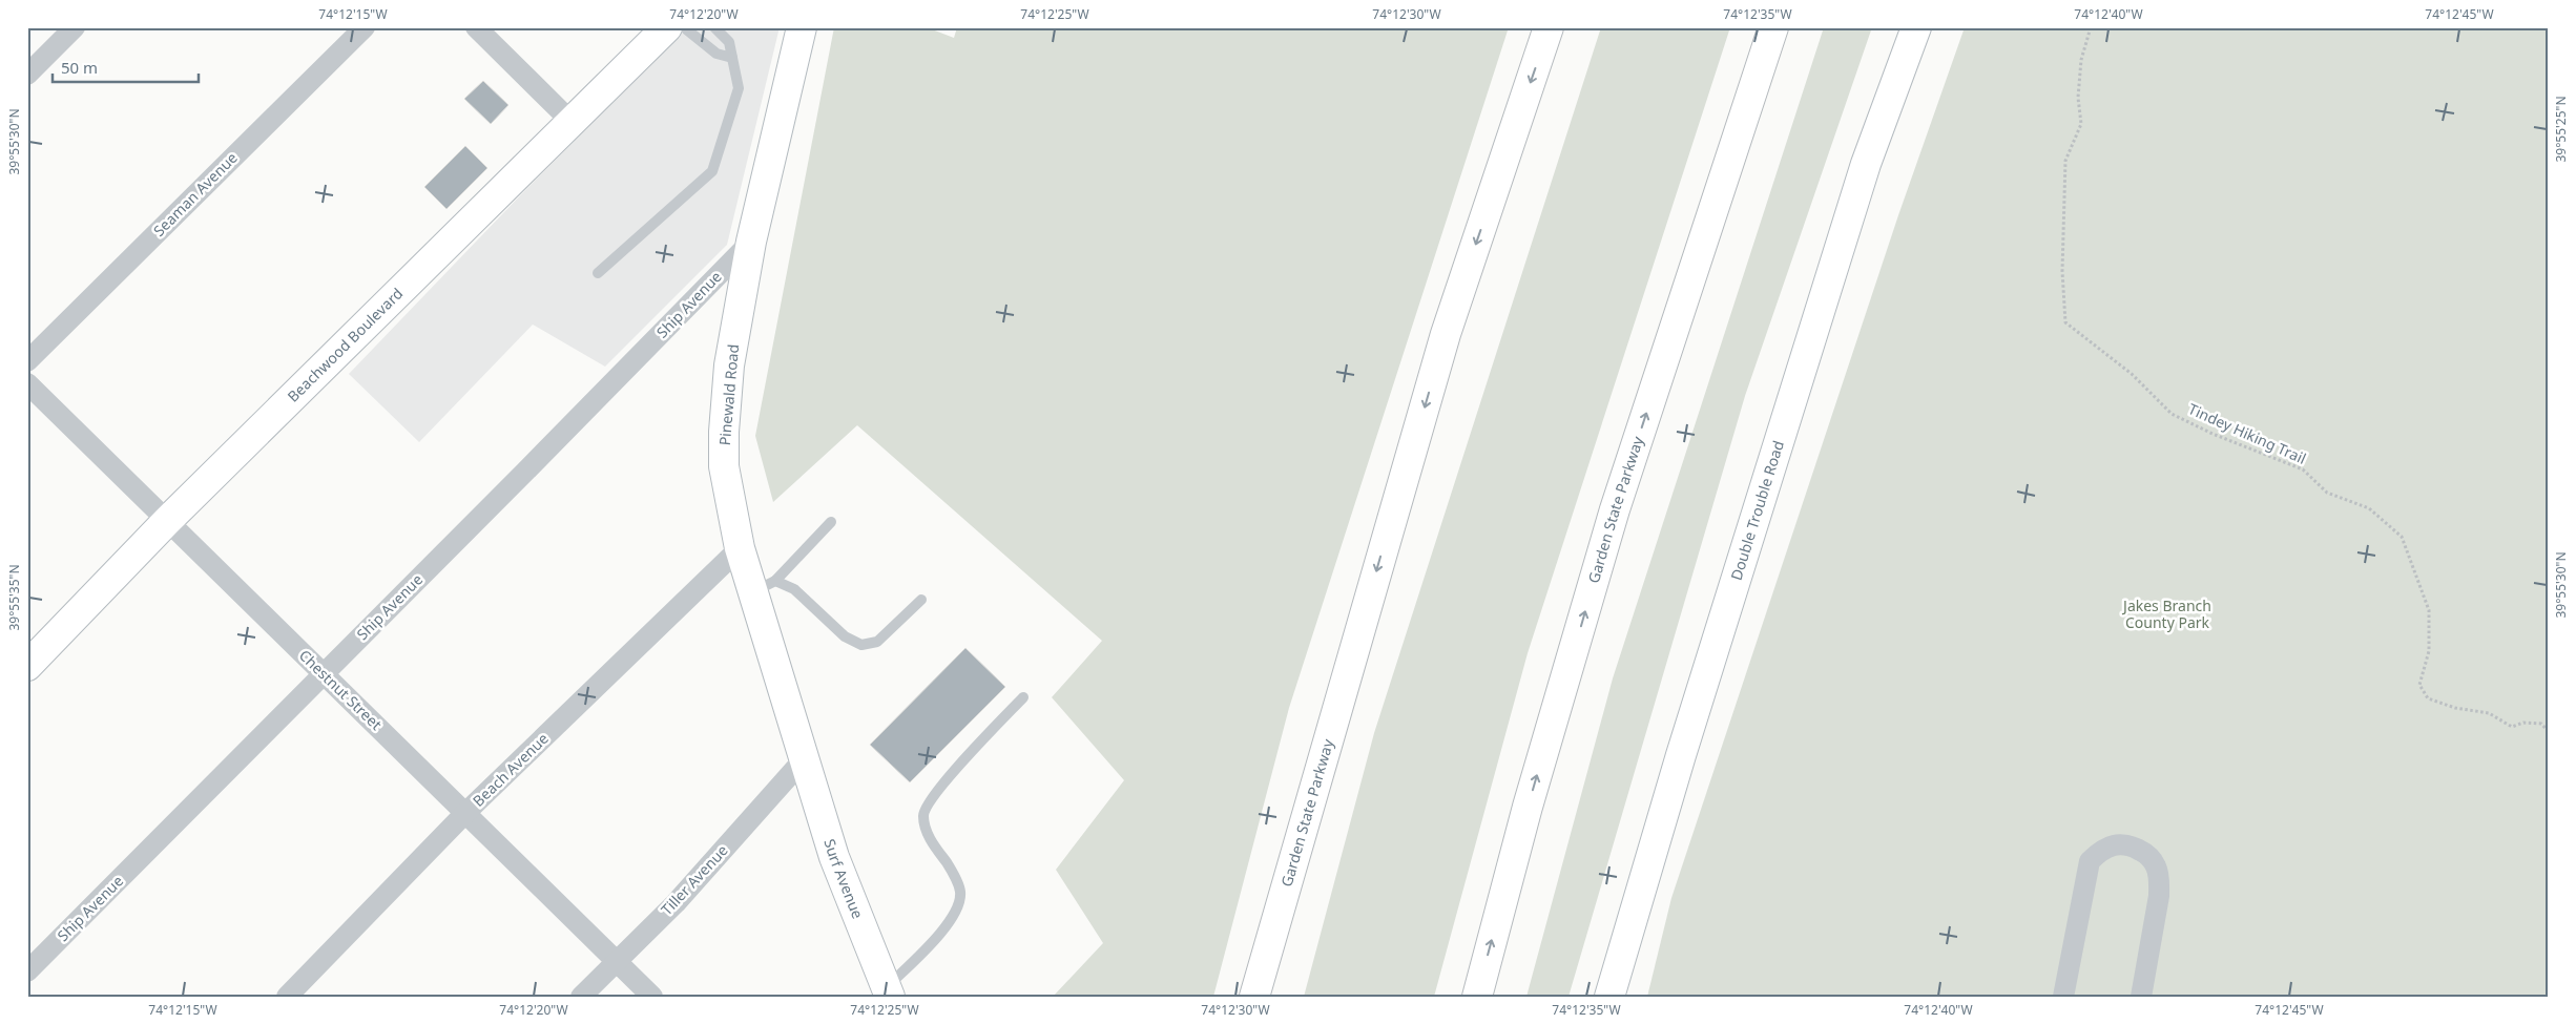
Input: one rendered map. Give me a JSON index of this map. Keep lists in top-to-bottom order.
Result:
{
  "streets": {
    "main road": [
      "Beachwood Boulevard",
      "Pinewald Road",
      "Garden State Parkway",
      "Double Trouble Road",
      "Surf Avenue"
    ],
    "street": [
      "Seaman Avenue",
      "Ship Avenue",
      "Chestnut Street",
      "Beach Avenue",
      "Tiller Avenue"
    ],
    "path": ["Tindey Hiking Trail"]
  },
  "crossings": [
    ["Ship Avenue", "Pinewald Road"],
    ["Ship Avenue", "Chestnut Street"],
    ["Beachwood Boulevard", "Chestnut Street"],
    ["Pinewald Road", "Beach Avenue"],
    ["Pinewald Road", "Surf Avenue"],
    ["Pinewald Road", "Tiller Avenue"],
    ["Chestnut Street", "Beach Avenue"],
    ["Chestnut Street", "Tiller Avenue"],
    ["Surf Avenue", "Tiller Avenue"]
  ],
  "parks": ["Jakes Branch County Park"],
  "scale_bar": "50 m",
  "coordinates": [
    "74°12'15\"W",
    "74°12'20\"W",
    "74°12'25\"W",
    "74°12'30\"W",
    "74°12'35\"W",
    "74°12'40\"W",
    "74°12'45\"W",
    "39°55'25\"N",
    "39°55'30\"N",
    "39°55'35\"N"
  ]
}
